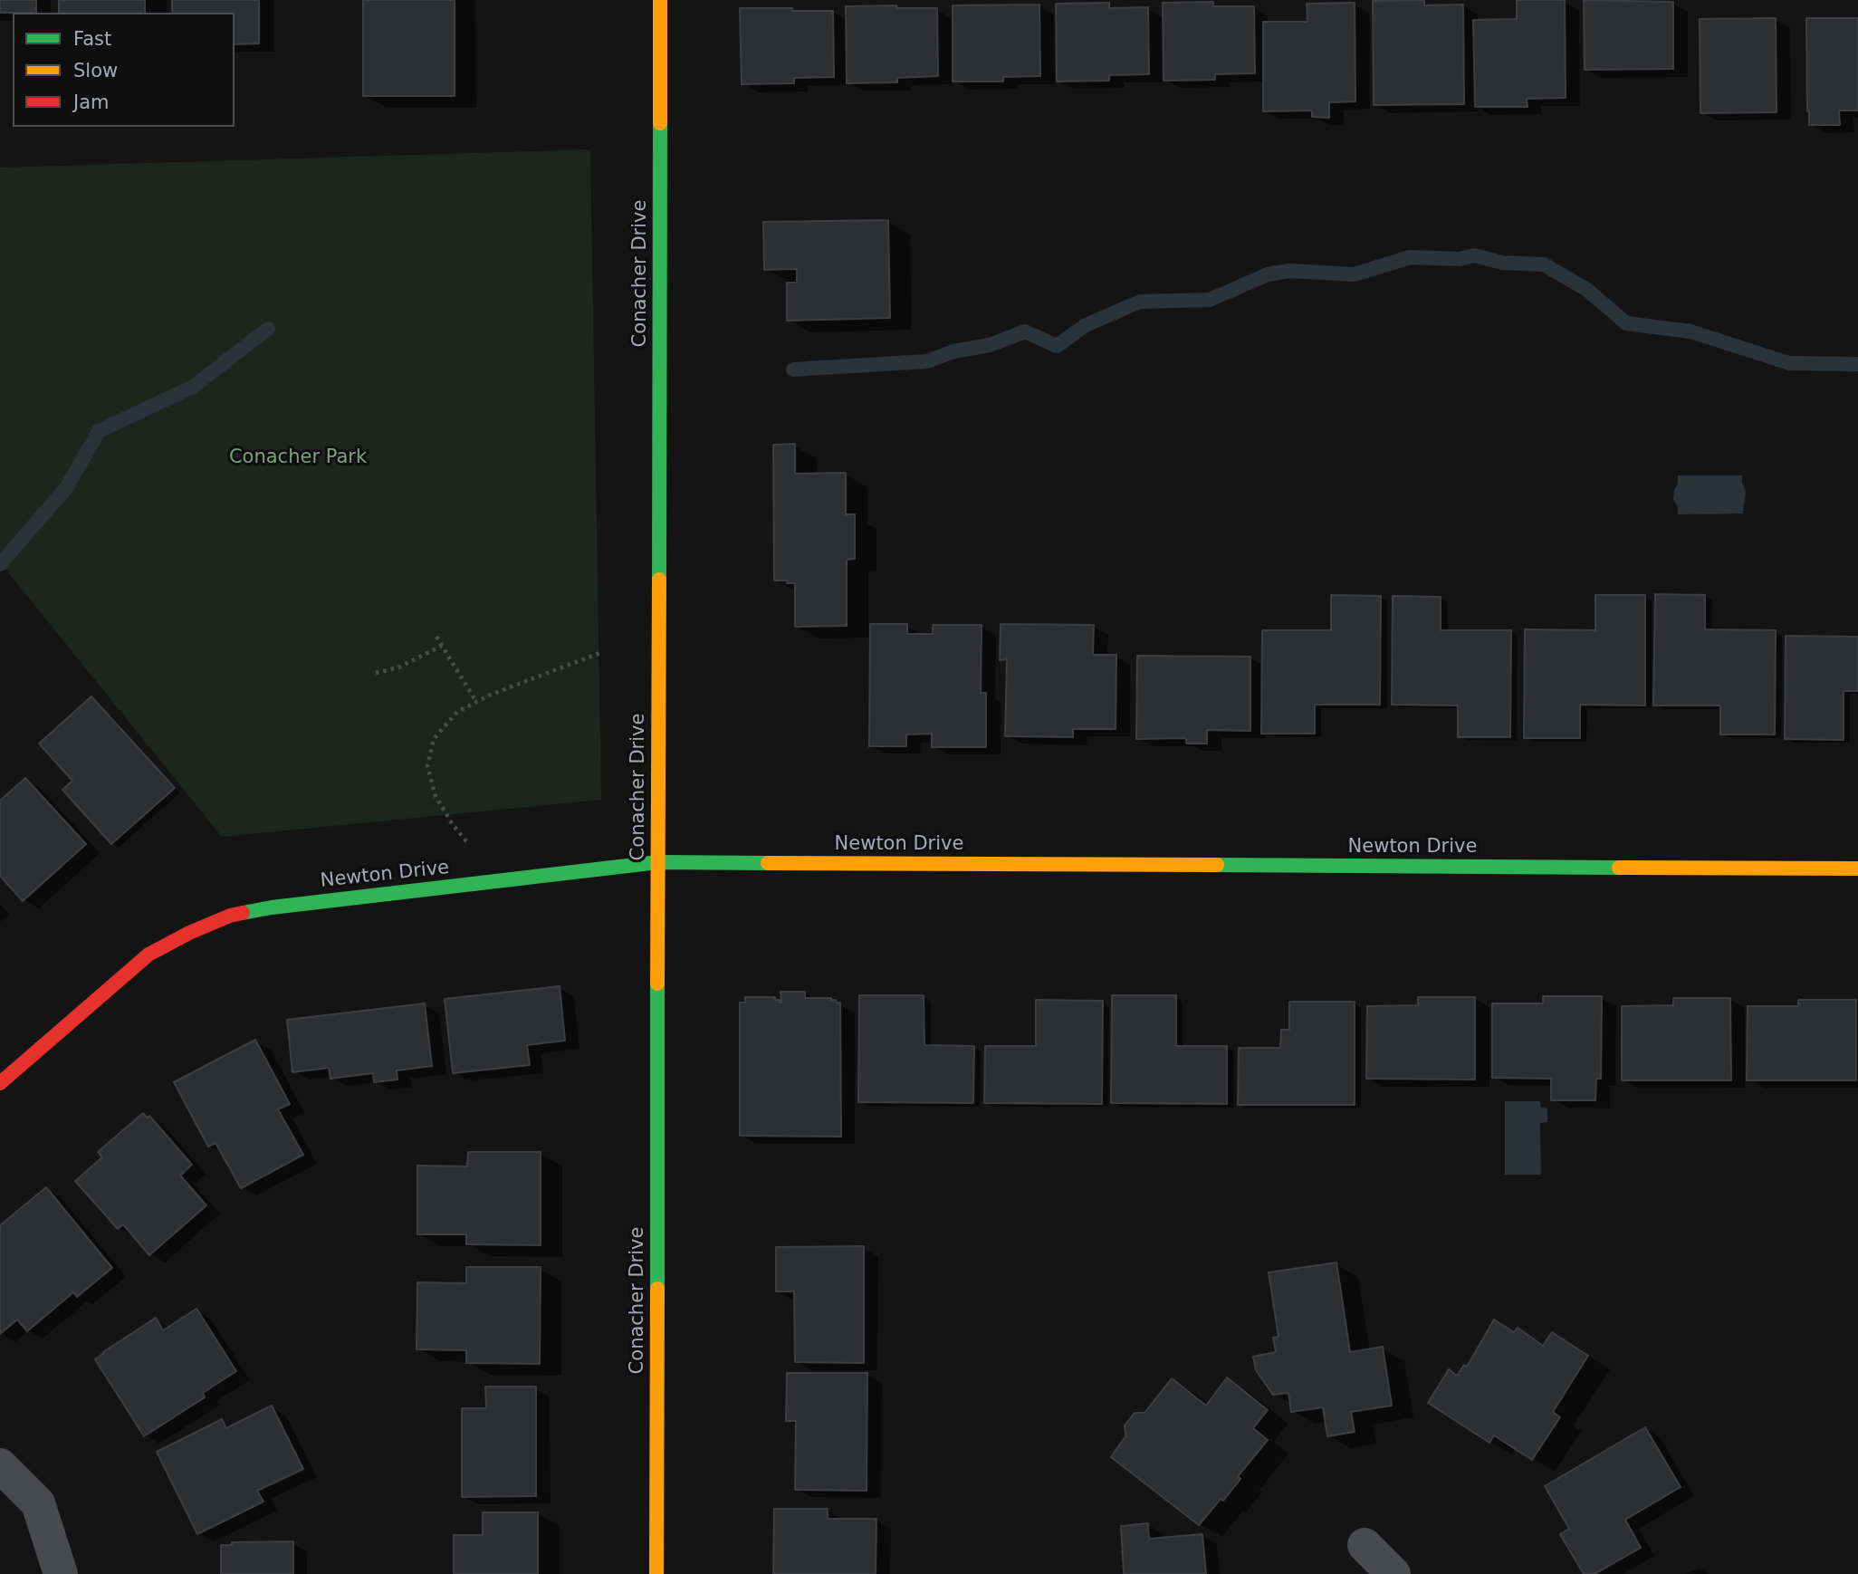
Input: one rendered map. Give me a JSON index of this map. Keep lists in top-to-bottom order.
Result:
{
  "streets": {
    "street": ["Conacher Drive", "Newton Drive"]
  },
  "crossings": [
    ["Conacher Drive", "Newton Drive"]
  ],
  "parks": ["Conacher Park"],
  "legend": ["Fast", "Slow", "Jam"]
}
